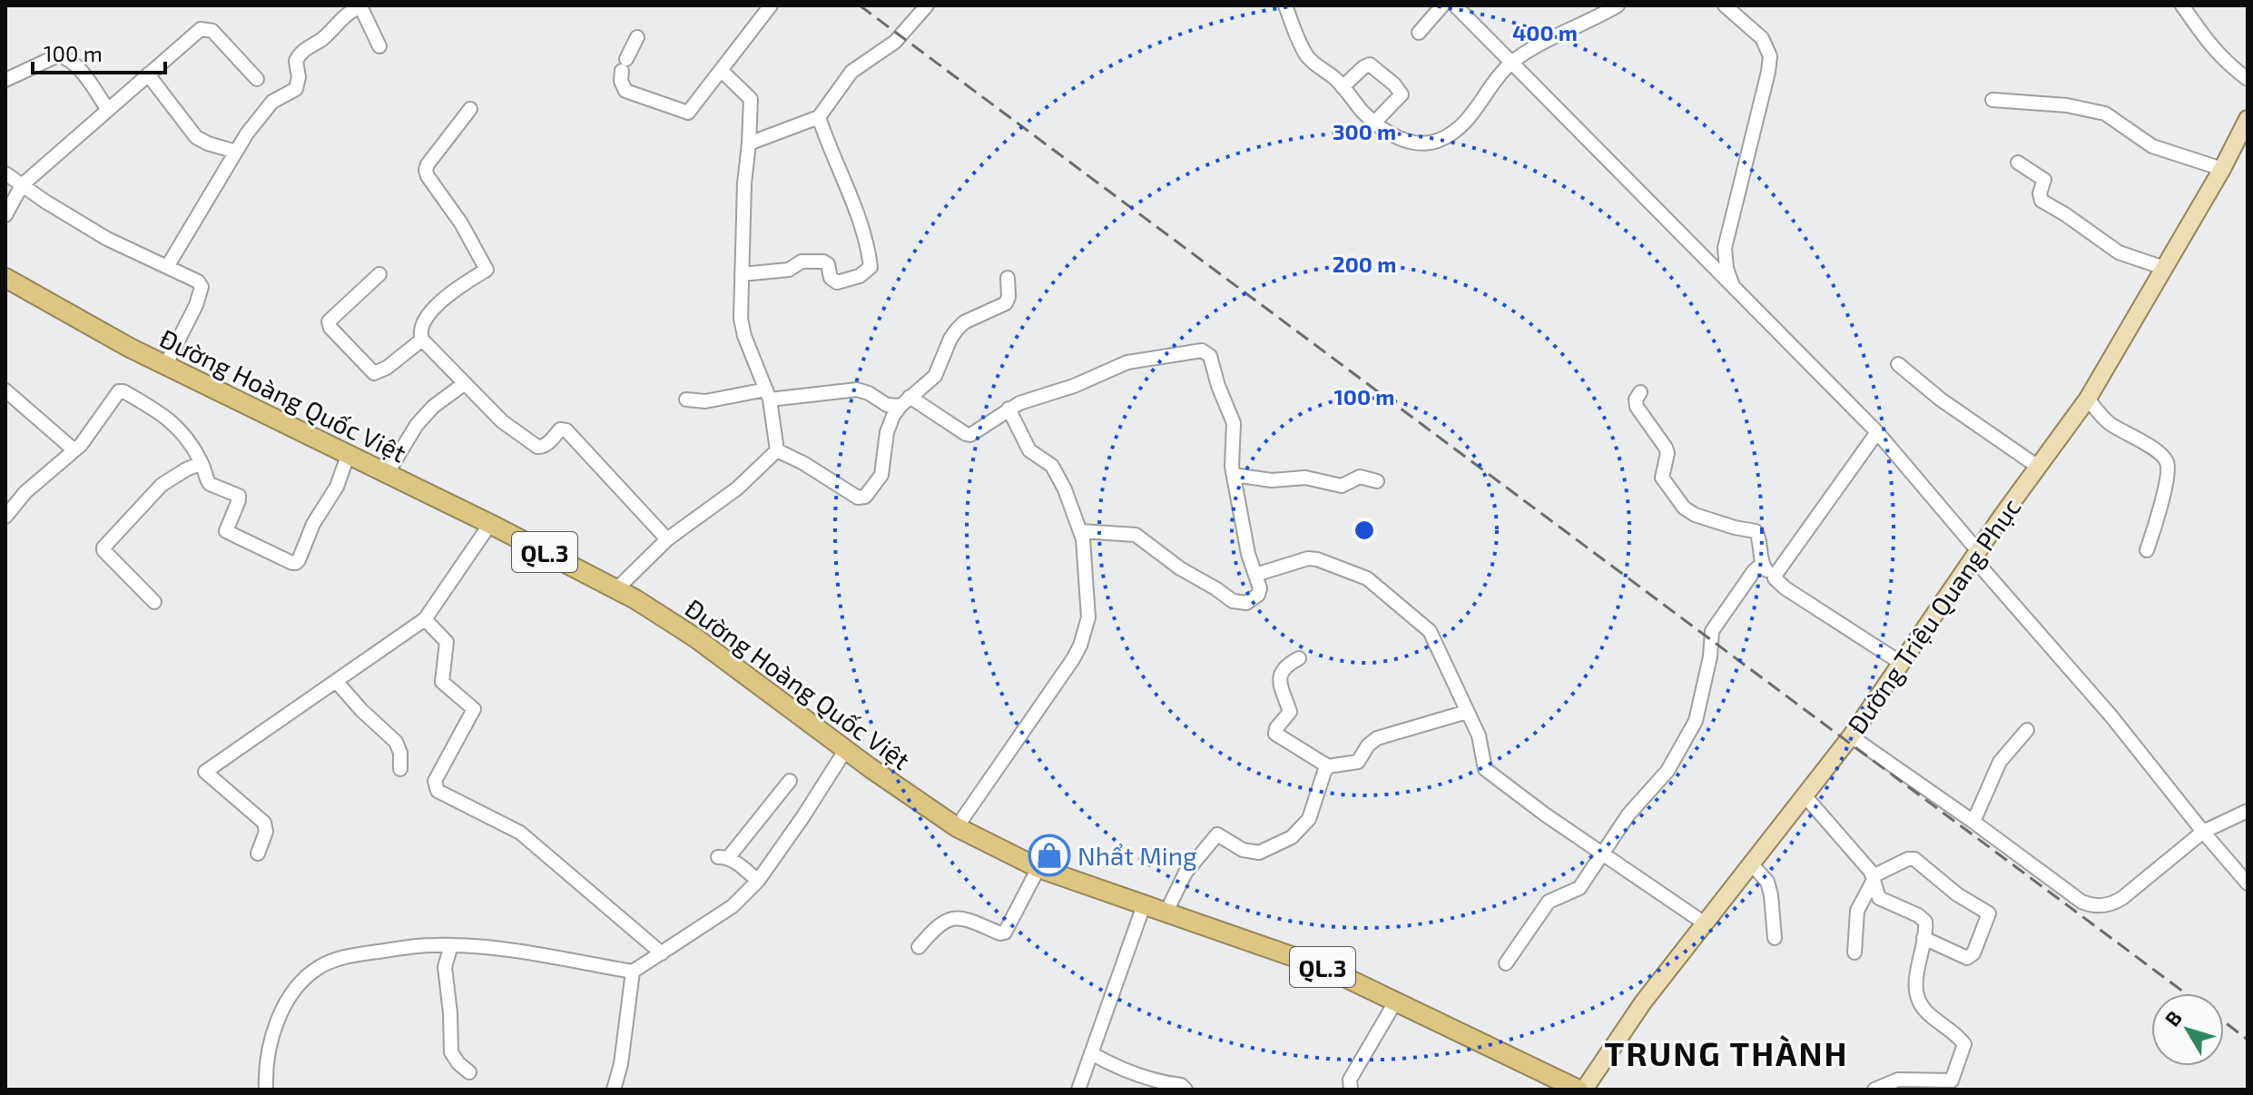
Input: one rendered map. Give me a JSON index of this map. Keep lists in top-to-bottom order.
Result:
{
  "streets": {
    "highway": ["Đường Hoàng Quốc Việt", "QL.3"],
    "main road": ["Đường Triệu Quang Phục"]
  },
  "districts": ["TRUNG THÀNH"],
  "places": {
    "shop": ["Nhẩt Ming"]
  },
  "scale_bar": "100 m",
  "north": "top left",
  "rings": [
    "400 m",
    "300 m",
    "200 m",
    "100 m"
  ]
}
